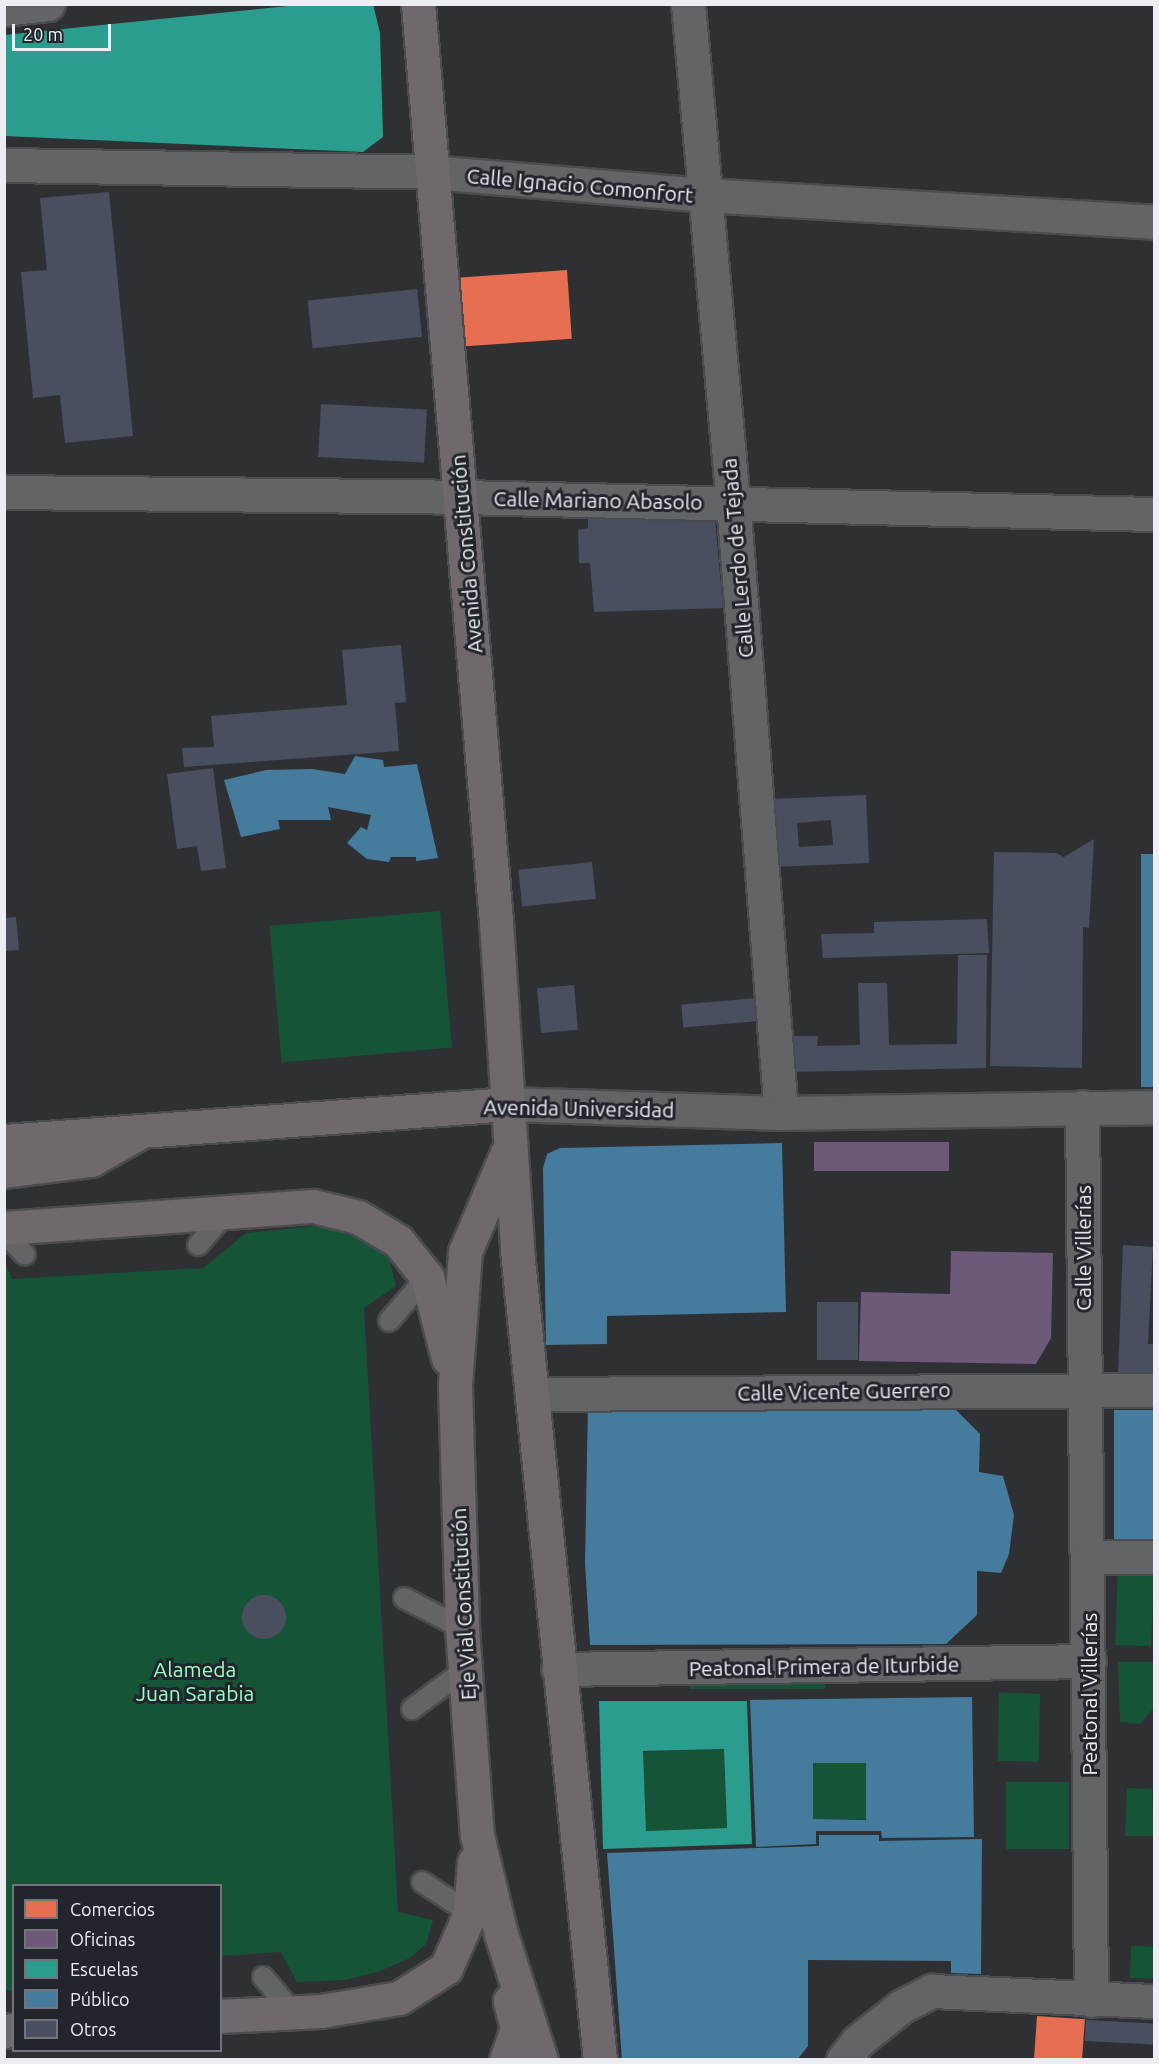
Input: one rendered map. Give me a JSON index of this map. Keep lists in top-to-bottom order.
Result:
{
  "streets": {
    "main road": ["Avenida Constitución", "Avenida Universidad", "Eje Vial Constitución"],
    "street": [
      "Calle Ignacio Comonfort",
      "Calle Mariano Abasolo",
      "Calle Lerdo de Tejada",
      "Calle Villerías",
      "Calle Vicente Guerrero",
      "Peatonal Primera de Iturbide",
      "Peatonal Villerías"
    ]
  },
  "crossings": [
    ["Calle Ignacio Comonfort", "Avenida Constitución"],
    ["Calle Ignacio Comonfort", "Calle Lerdo de Tejada"],
    ["Calle Mariano Abasolo", "Avenida Constitución"],
    ["Calle Mariano Abasolo", "Calle Lerdo de Tejada"],
    ["Avenida Constitución", "Avenida Universidad"],
    ["Avenida Constitución", "Eje Vial Constitución"],
    ["Calle Lerdo de Tejada", "Avenida Universidad"],
    ["Avenida Universidad", "Calle Villerías"],
    ["Avenida Universidad", "Eje Vial Constitución"],
    ["Calle Villerías", "Calle Vicente Guerrero"],
    ["Calle Villerías", "Peatonal Villerías"],
    ["Calle Vicente Guerrero", "Eje Vial Constitución"],
    ["Calle Vicente Guerrero", "Peatonal Villerías"],
    ["Eje Vial Constitución", "Peatonal Primera de Iturbide"],
    ["Peatonal Primera de Iturbide", "Peatonal Villerías"]
  ],
  "parks": ["Alameda Juan Sarabia"],
  "legend": [
    "Comercios",
    "Oficinas",
    "Escuelas",
    "Público",
    "Otros"
  ],
  "scale_bar": "20 m"
}
